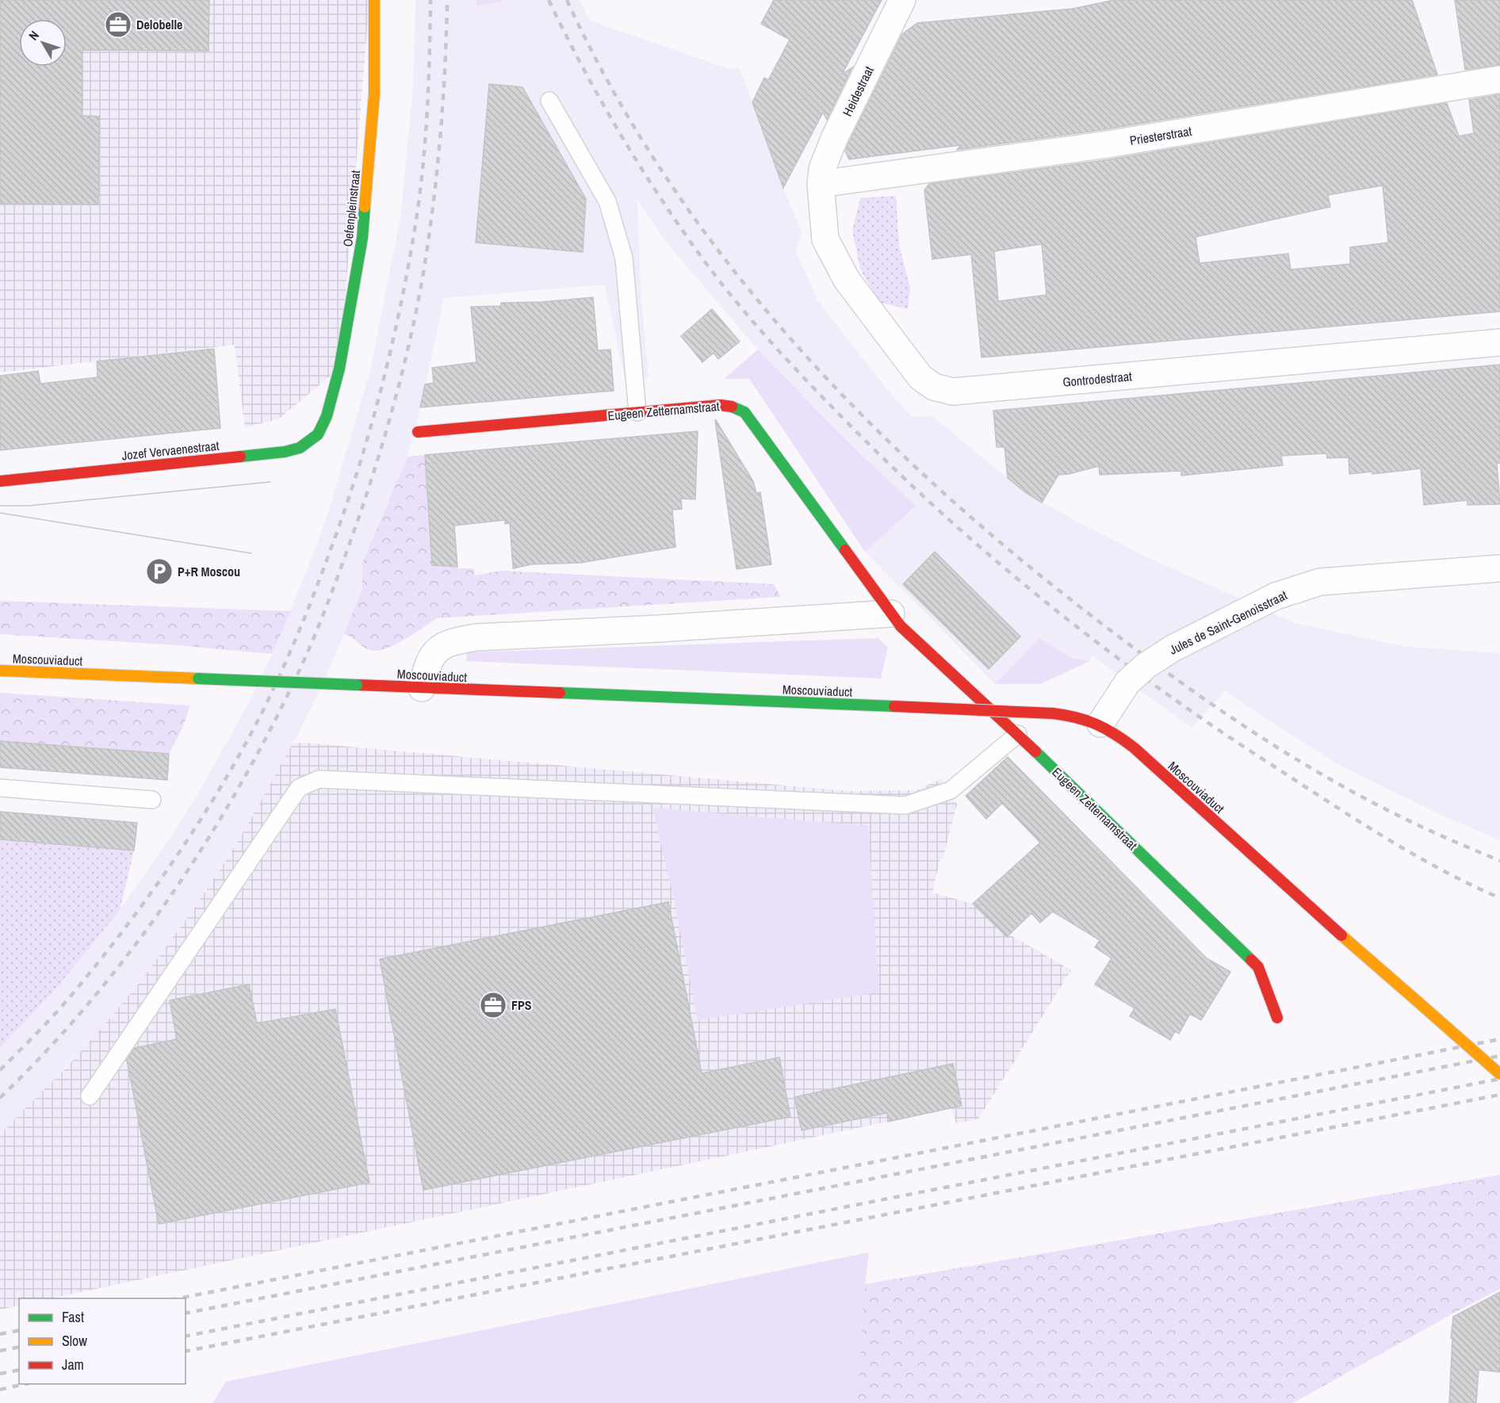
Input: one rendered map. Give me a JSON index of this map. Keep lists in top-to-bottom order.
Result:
{
  "streets": {
    "street": [
      "Heidestraat",
      "Priesterstraat",
      "Oefenpleinstraat",
      "Gontrodestraat",
      "Eugeen Zetternamstraat",
      "Jozef Vervaenestraat",
      "Jules de Saint-Genoisstraat",
      "Moscouviaduct"
    ]
  },
  "crossings": [
    ["Heidestraat", "Priesterstraat"],
    ["Heidestraat", "Gontrodestraat"],
    ["Priesterstraat", "Gontrodestraat"],
    ["Oefenpleinstraat", "Jozef Vervaenestraat"],
    ["Jules de Saint-Genoisstraat", "Moscouviaduct"]
  ],
  "places": {
    "office": ["Delobelle", "FPS"],
    "parking": ["P+R Moscou"]
  },
  "legend": ["Fast", "Slow", "Jam"],
  "north": "top left"
}
